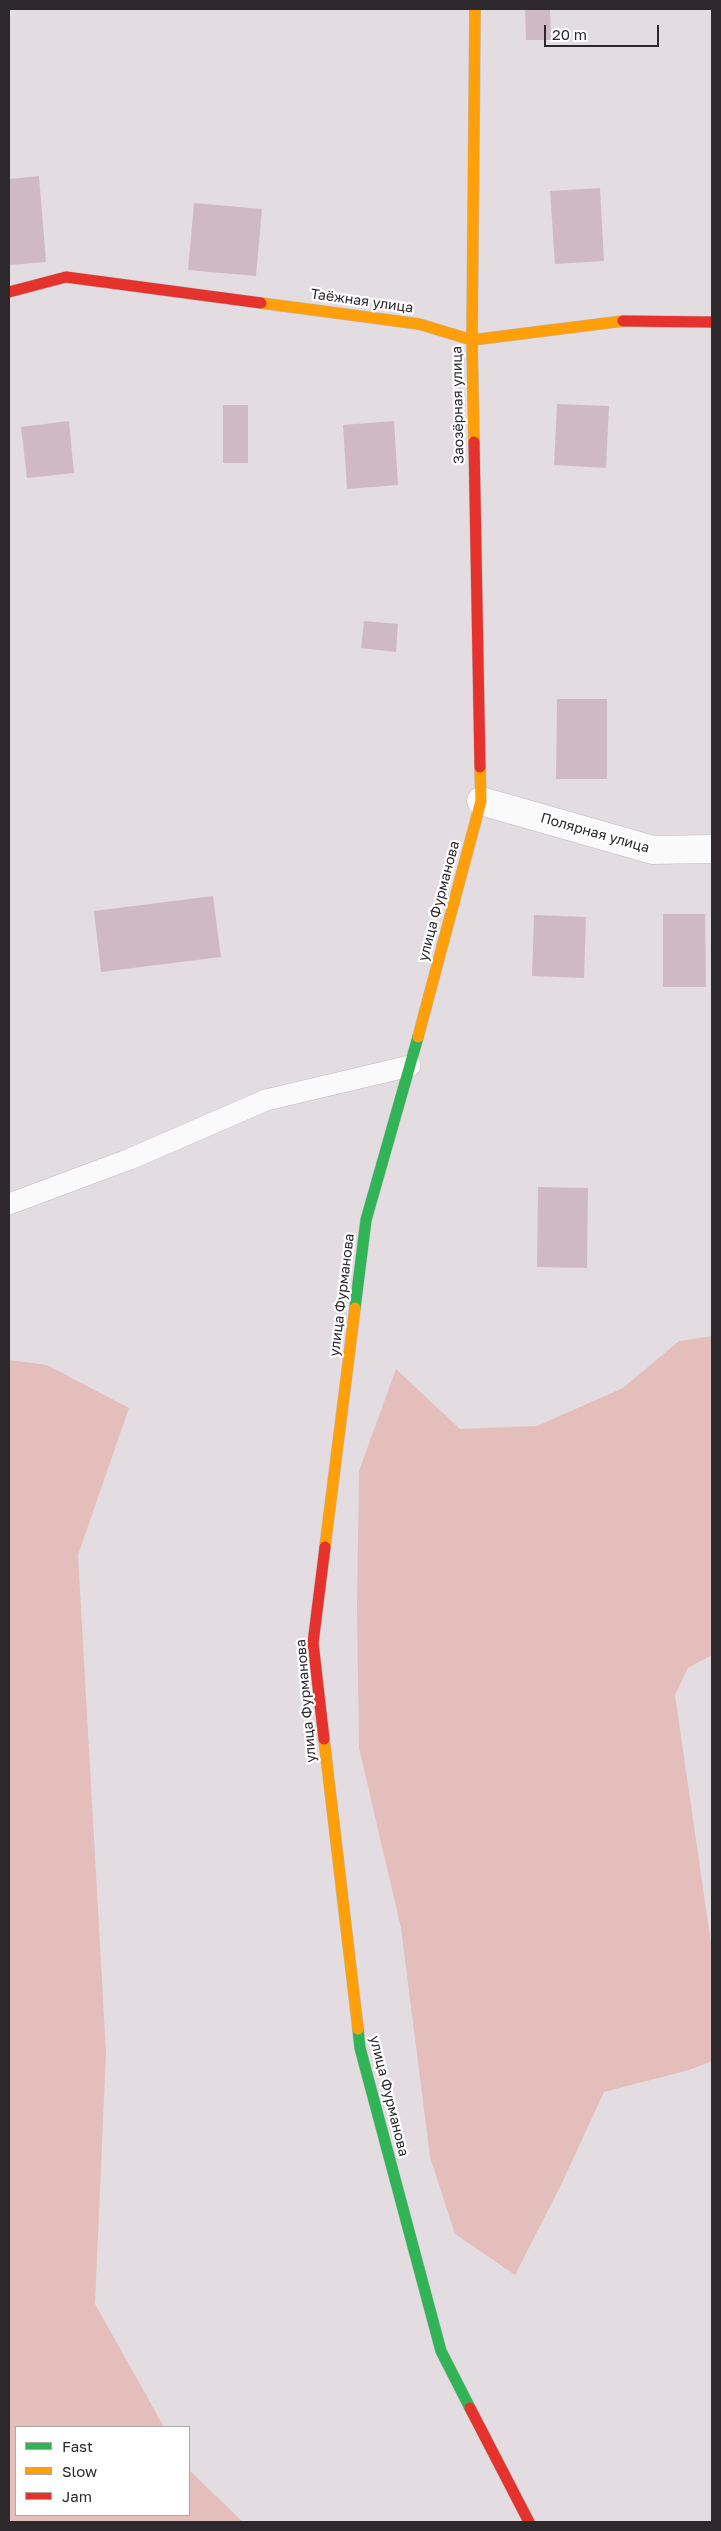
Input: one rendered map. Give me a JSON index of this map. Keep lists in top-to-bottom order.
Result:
{
  "streets": {
    "main road": ["Таёжная улица", "Заозёрная улица", "улица Фурманова"],
    "street": ["Полярная улица"]
  },
  "crossings": [
    ["Таёжная улица", "Заозёрная улица"],
    ["Заозёрная улица", "Полярная улица"],
    ["Заозёрная улица", "улица Фурманова"],
    ["Полярная улица", "улица Фурманова"]
  ],
  "legend": ["Fast", "Slow", "Jam"],
  "scale_bar": "20 m"
}
